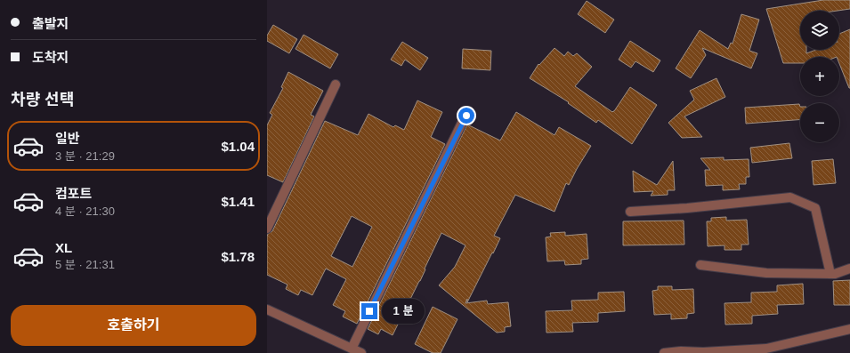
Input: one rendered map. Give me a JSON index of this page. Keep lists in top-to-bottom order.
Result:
{
  "page": {
    "banner": ["출발지", "도착지"],
    "map_buttons": ["+", "−"],
    "heading": "차량 선택",
    "list": [
      {
        "name": "일반",
        "note": "3 분 · 21:29",
        "value": "$1.04"
      },
      {
        "name": "컴포트",
        "note": "4 분 · 21:30",
        "value": "$1.41"
      },
      {
        "name": "XL",
        "note": "5 분 · 21:31",
        "value": "$1.78"
      }
    ],
    "buttons": "호출하기",
    "bubble": "1 분"
  }
}
